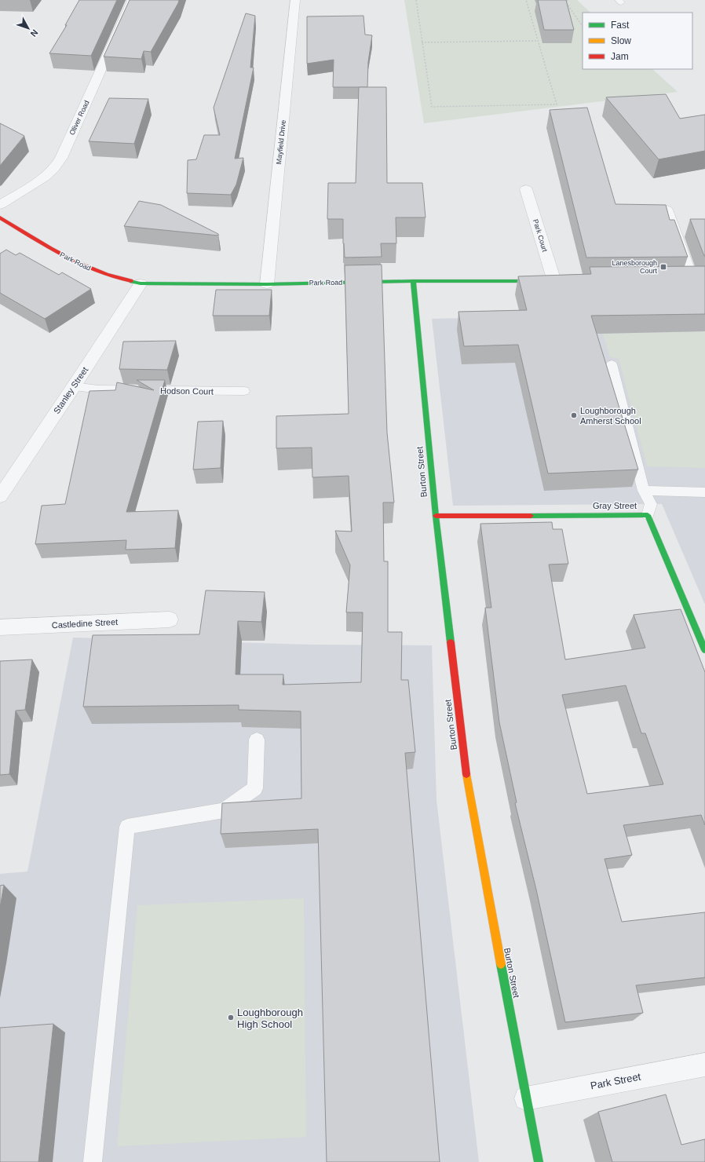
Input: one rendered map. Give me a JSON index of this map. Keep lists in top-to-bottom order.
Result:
{
  "streets": {
    "street": [
      "Oliver Road",
      "Mayfield Drive",
      "Park Court",
      "Park Road",
      "Stanley Street",
      "Burton Street",
      "Gray Street",
      "Castledine Street",
      "Park Street"
    ],
    "lane": ["Hodson Court"]
  },
  "crossings": [
    ["Mayfield Drive", "Park Road"],
    ["Park Court", "Park Road"],
    ["Park Road", "Stanley Street"],
    ["Park Road", "Burton Street"],
    ["Stanley Street", "Hodson Court"],
    ["Burton Street", "Gray Street"],
    ["Burton Street", "Park Street"]
  ],
  "places": {
    "transit": ["Lanesborough Court"],
    "other": ["Loughborough Amherst School", "Loughborough High School"]
  },
  "legend": ["Fast", "Slow", "Jam"],
  "north": "bottom right"
}
